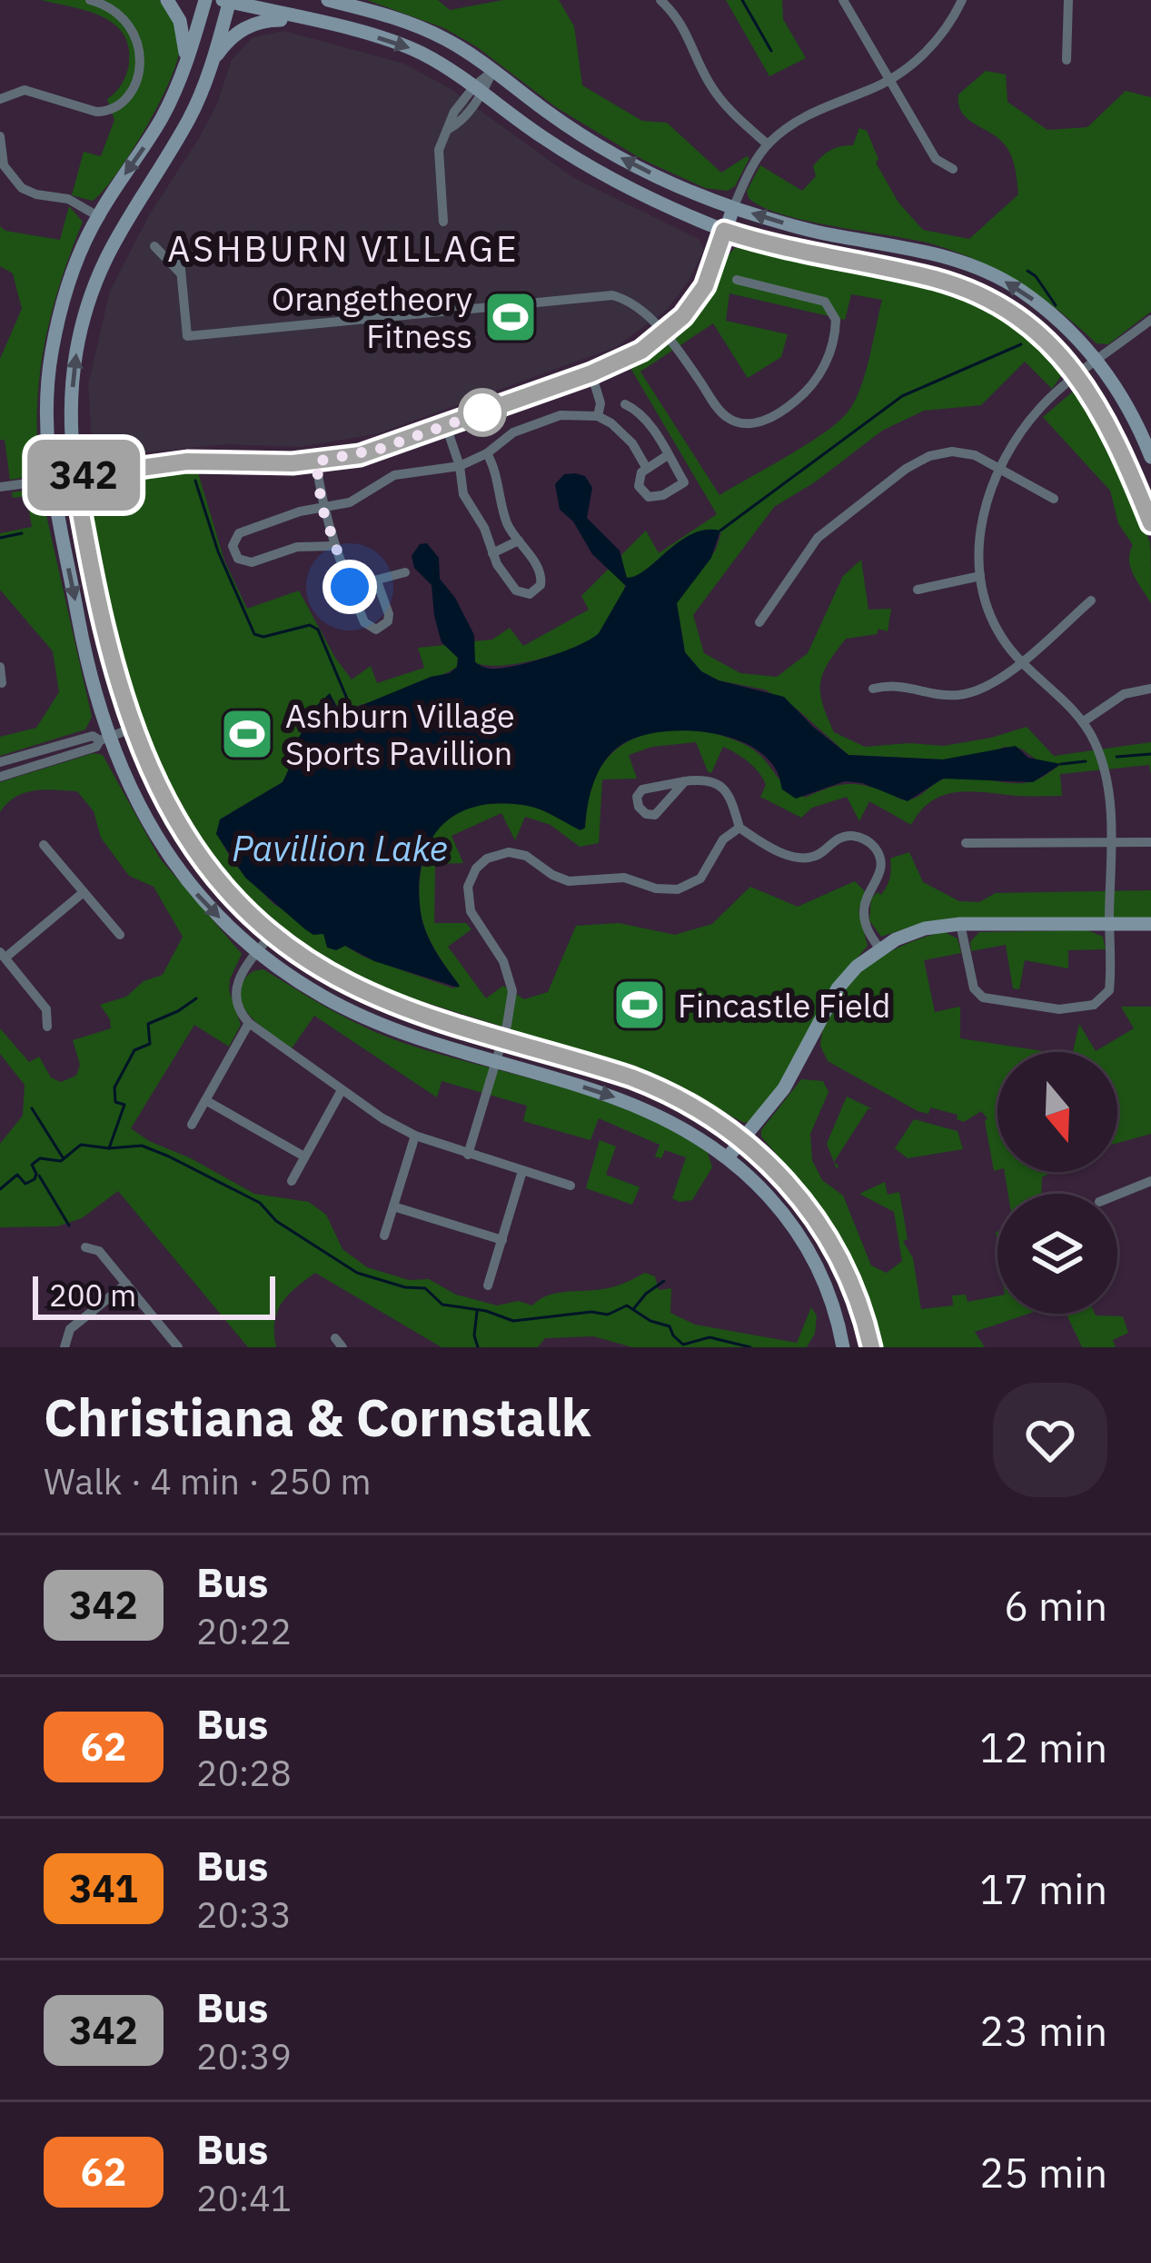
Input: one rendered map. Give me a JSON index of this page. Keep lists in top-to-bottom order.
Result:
{
  "districts": ["ASHBURN VILLAGE"],
  "water": ["Pavillion Lake"],
  "places": {
    "sports": ["Orangetheory Fitness", "Ashburn Village Sports Pavillion", "Fincastle Field"]
  },
  "lines": ["bus line 342"],
  "scale_bar": "200 m",
  "north": "bottom",
  "page": {
    "on_map": "342",
    "scale": "200 m",
    "heading": ["Christiana & Cornstalk", "Walk · 4 min · 250 m"],
    "list": [
      {
        "mark": "342",
        "name": "Bus",
        "note": "20:22",
        "value": "6 min"
      },
      {
        "mark": "62",
        "name": "Bus",
        "note": "20:28",
        "value": "12 min"
      },
      {
        "mark": "341",
        "name": "Bus",
        "note": "20:33",
        "value": "17 min"
      },
      {
        "mark": "342",
        "name": "Bus",
        "note": "20:39",
        "value": "23 min"
      },
      {
        "mark": "62",
        "name": "Bus",
        "note": "20:41",
        "value": "25 min"
      }
    ]
  }
}
